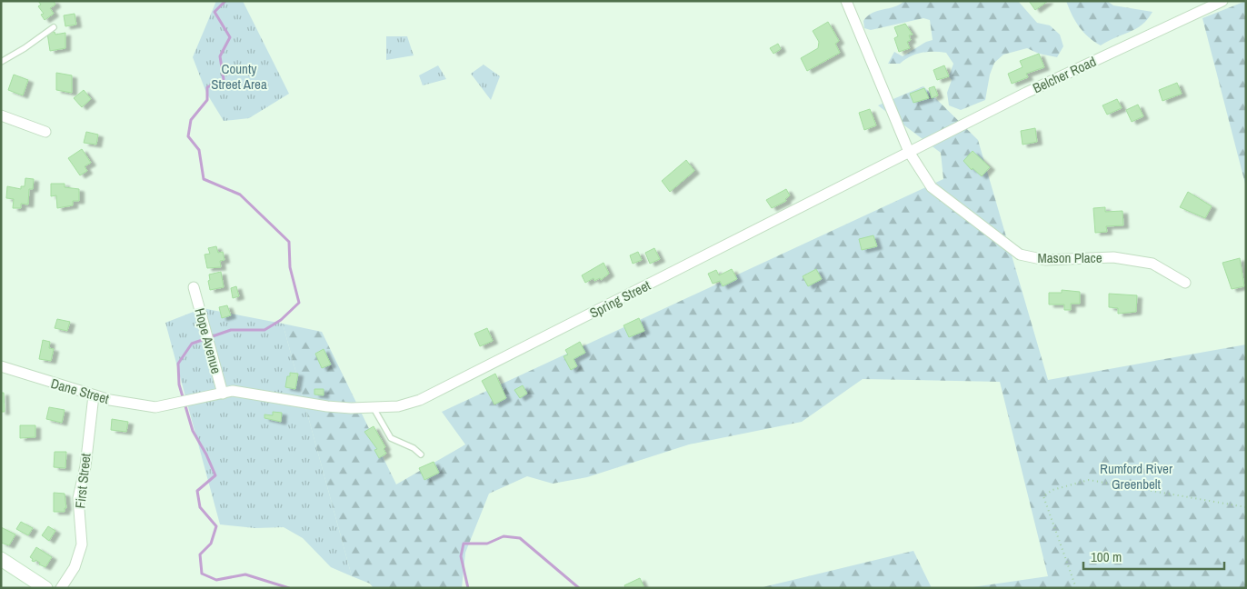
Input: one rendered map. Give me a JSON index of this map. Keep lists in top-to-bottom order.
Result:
{
  "streets": {
    "street": [
      "Belcher Road",
      "Mason Place",
      "Spring Street",
      "Hope Avenue",
      "Dane Street",
      "First Street"
    ]
  },
  "crossings": [
    ["Belcher Road", "Mason Place"],
    ["Belcher Road", "Spring Street"],
    ["Mason Place", "Spring Street"],
    ["Spring Street", "Hope Avenue"],
    ["Spring Street", "Dane Street"],
    ["Dane Street", "First Street"]
  ],
  "parks": ["County Street Area", "Rumford River Greenbelt"],
  "scale_bar": "100 m"
}
